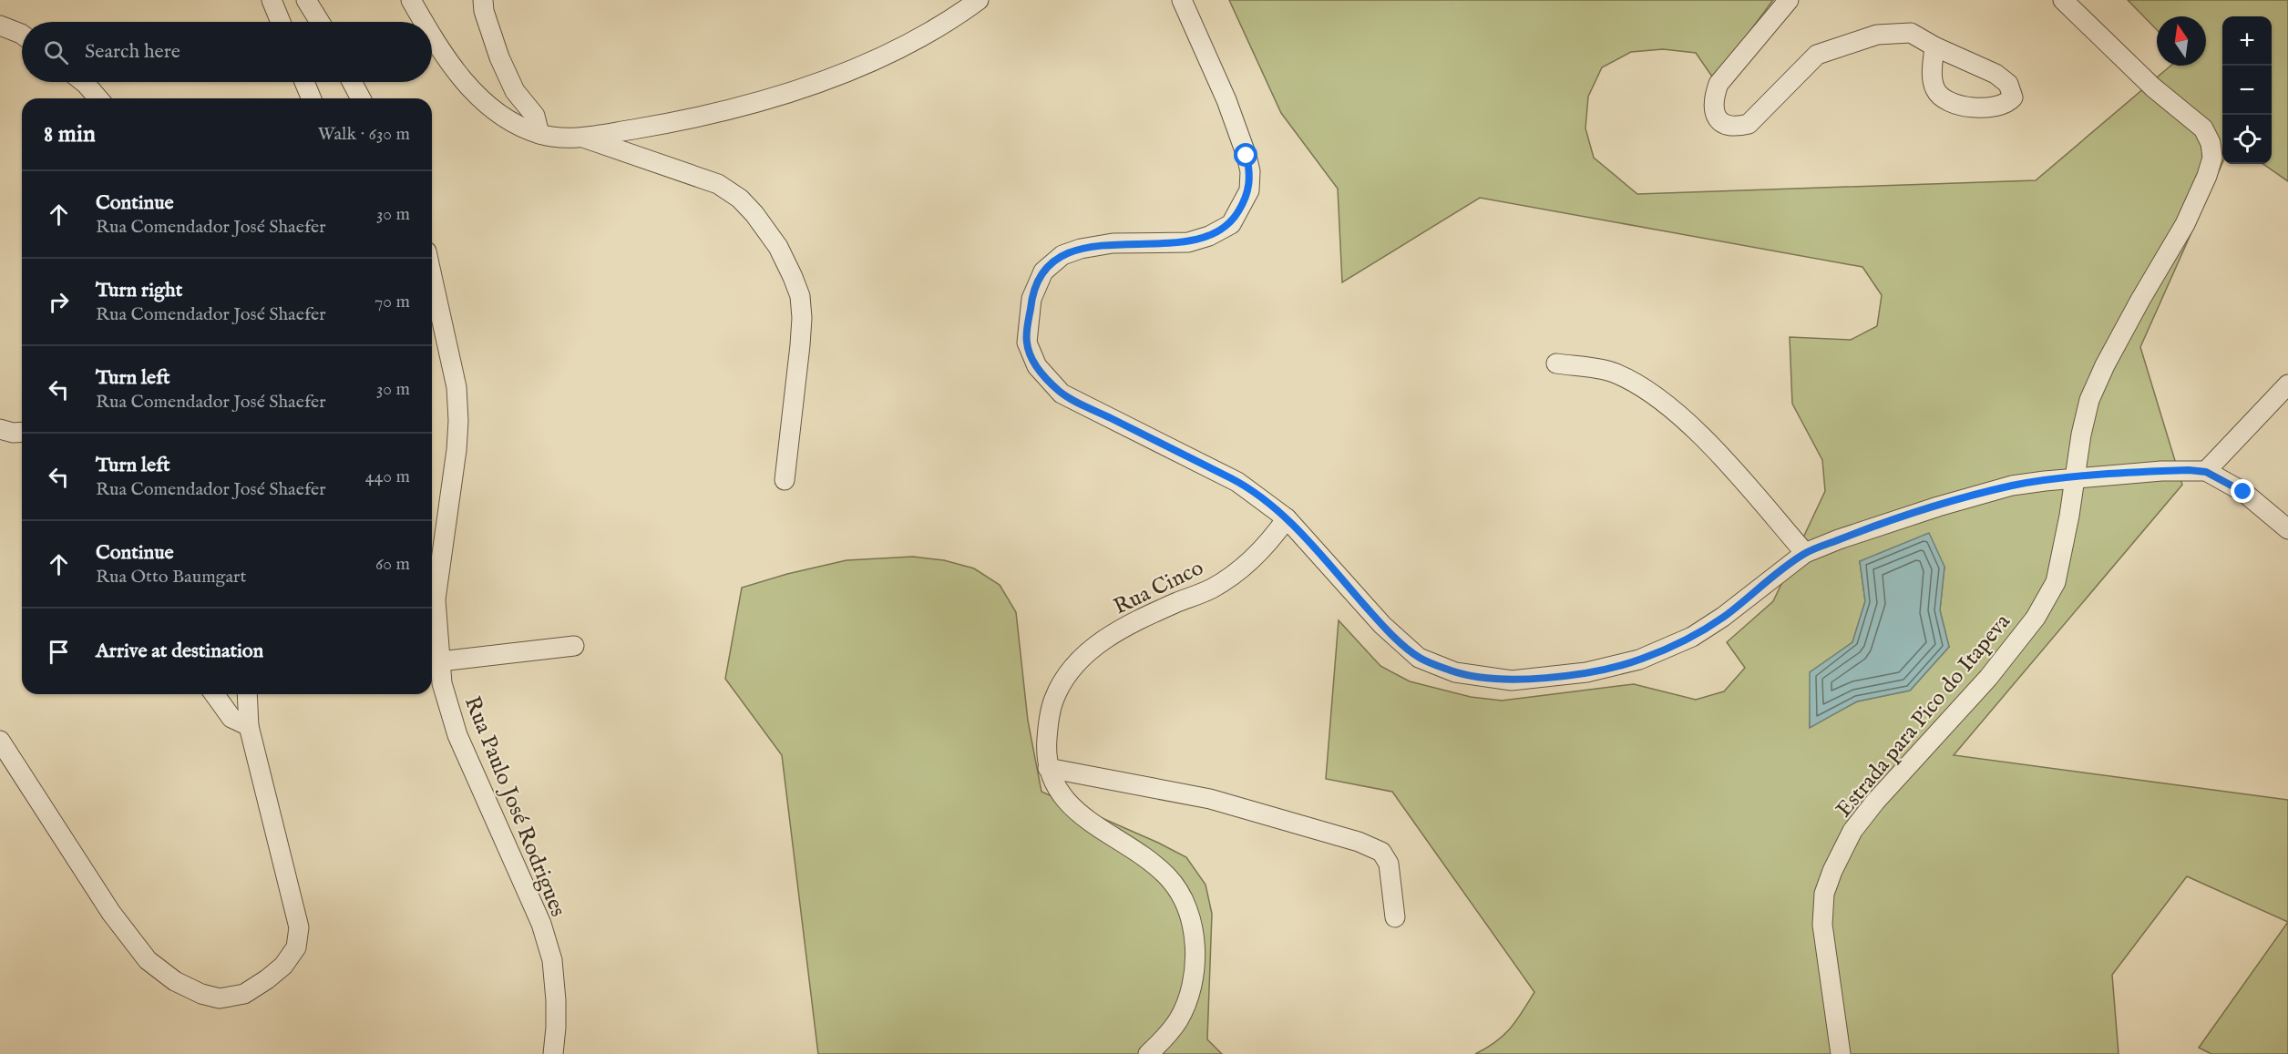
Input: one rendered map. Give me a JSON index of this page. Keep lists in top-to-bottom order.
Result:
{
  "streets": {
    "street": ["Rua Cinco", "Estrada para Pico do Itapeva", "Rua Paulo José Rodrigues"]
  },
  "north": "top",
  "page": {
    "map_buttons": ["+", "−"],
    "search": "Search here",
    "heading": ["8 min", "Walk · 630 m"],
    "list": [
      ["Continue", "Rua Comendador José Shaefer", "30 m"],
      ["Turn right", "Rua Comendador José Shaefer", "70 m"],
      ["Turn left", "Rua Comendador José Shaefer", "30 m"],
      ["Turn left", "Rua Comendador José Shaefer", "440 m"],
      ["Continue", "Rua Otto Baumgart", "60 m"],
      "Arrive at destination"
    ]
  }
}
